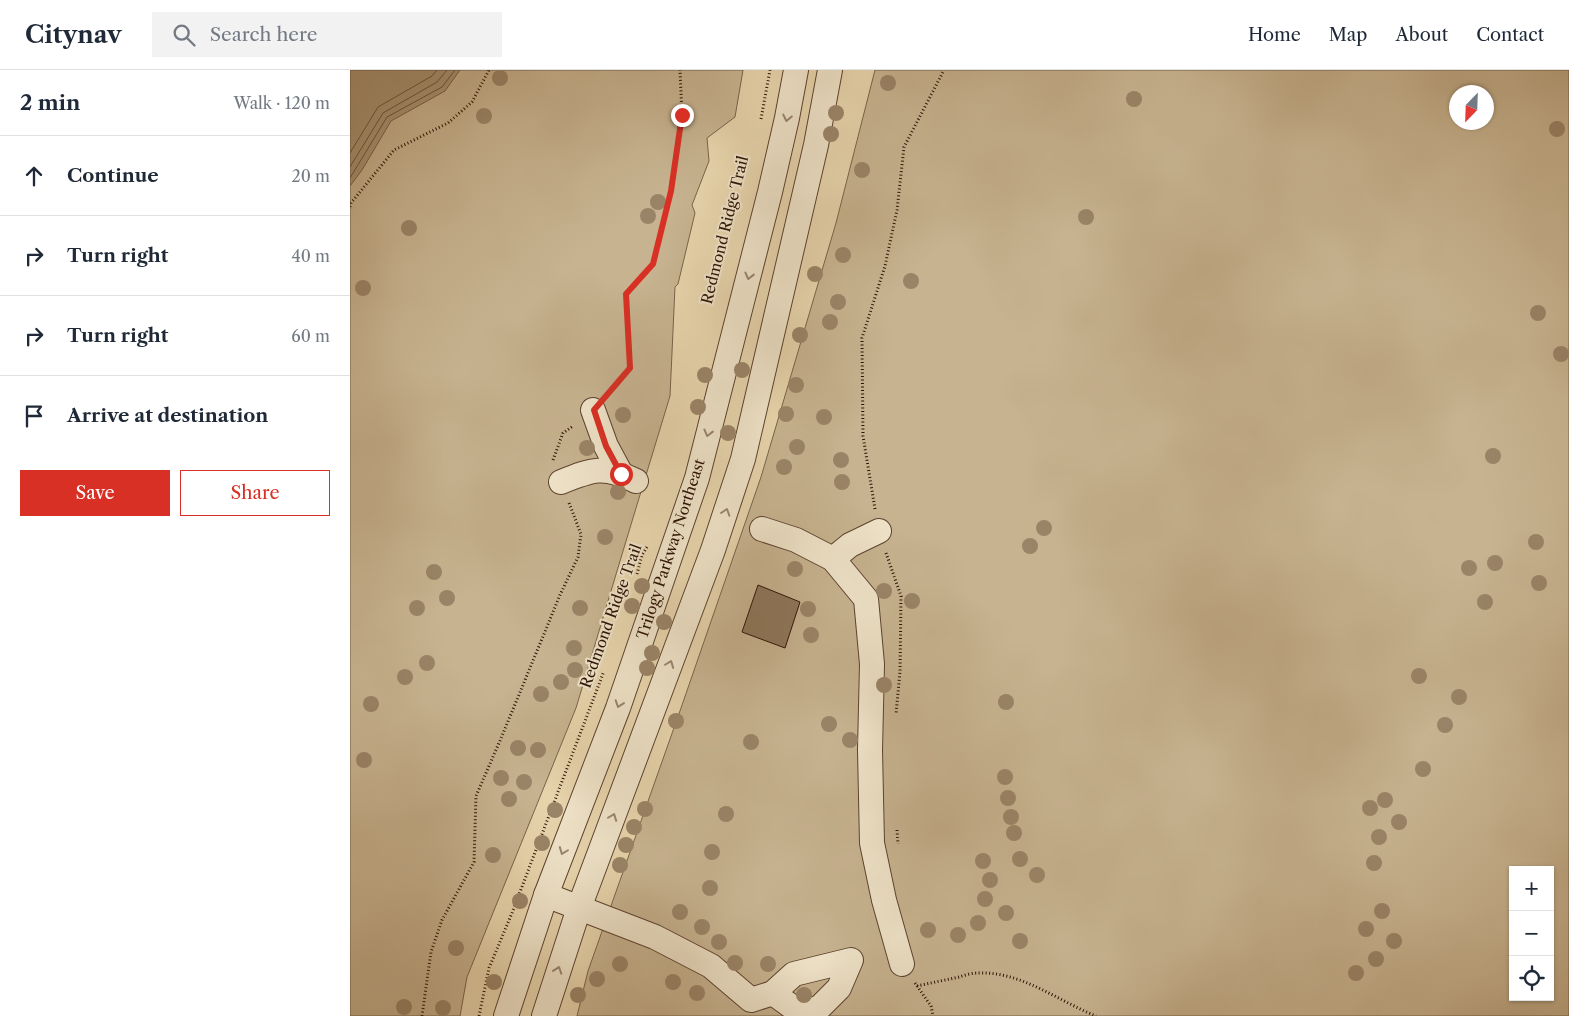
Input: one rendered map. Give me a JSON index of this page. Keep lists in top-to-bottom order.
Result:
{
  "streets": {
    "street": ["Trilogy Parkway Northeast"],
    "path": ["Redmond Ridge Trail"]
  },
  "north": "bottom left",
  "page": {
    "header": "Citynav",
    "search": "Search here",
    "nav": [
      "Home",
      "Map",
      "About",
      "Contact"
    ],
    "heading": ["2 min", "Walk · 120 m"],
    "list": [
      ["Continue", "20 m"],
      ["Turn right", "40 m"],
      ["Turn right", "60 m"],
      "Arrive at destination"
    ],
    "buttons": ["Save", "Share"],
    "map_buttons": ["+", "−"]
  }
}
